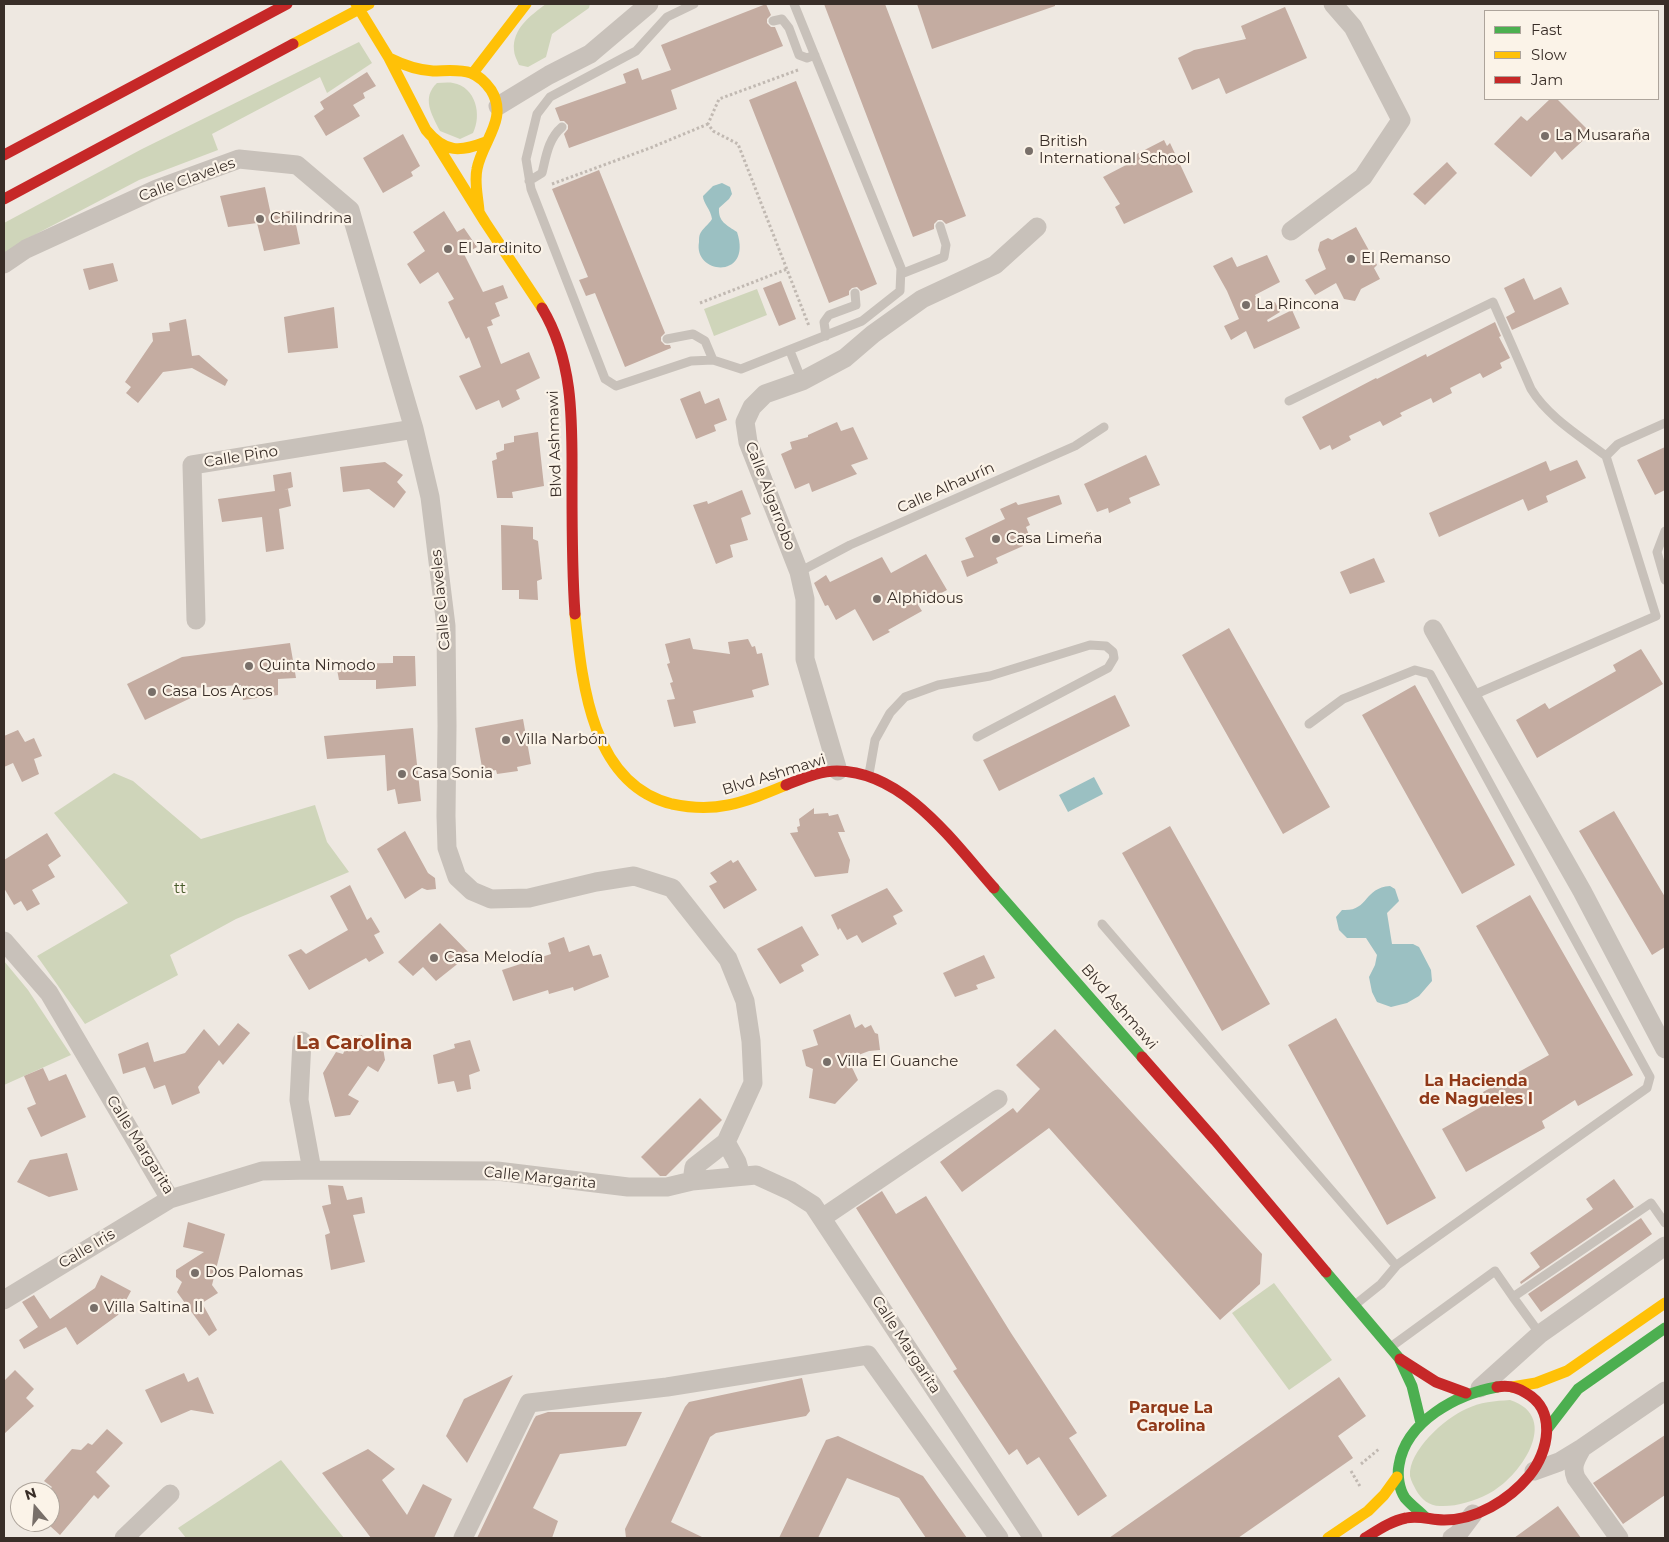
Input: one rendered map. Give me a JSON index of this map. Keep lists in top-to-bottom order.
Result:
{
  "streets": {
    "main road": ["Blvd Ashmawi"],
    "street": [
      "Calle Claveles",
      "Calle Pino",
      "Calle Algarrobo",
      "Calle Margarita",
      "Calle Iris"
    ],
    "lane": ["Calle Alhaurín"]
  },
  "crossings": [
    ["Calle Claveles", "Calle Pino"],
    ["Calle Claveles", "Calle Margarita"],
    ["Blvd Ashmawi", "Calle Algarrobo"],
    ["Calle Alhaurín", "Calle Algarrobo"],
    ["Calle Margarita", "Calle Iris"]
  ],
  "districts": ["La Carolina", "La Hacienda de Nagueles I", "Parque La Carolina"],
  "parks": ["tt"],
  "places": [
    "La Musaraña",
    "British International School",
    "Chilindrina",
    "El Jardinito",
    "El Remanso",
    "La Rincona",
    "Casa Limeña",
    "Alphidous",
    "Quinta Nimodo",
    "Casa Los Arcos",
    "Villa Narbón",
    "Casa Sonia",
    "Casa Melodía",
    "Villa El Guanche",
    "Dos Palomas",
    "Villa Saltina II"
  ],
  "legend": ["Fast", "Slow", "Jam"],
  "north": "top"
}
